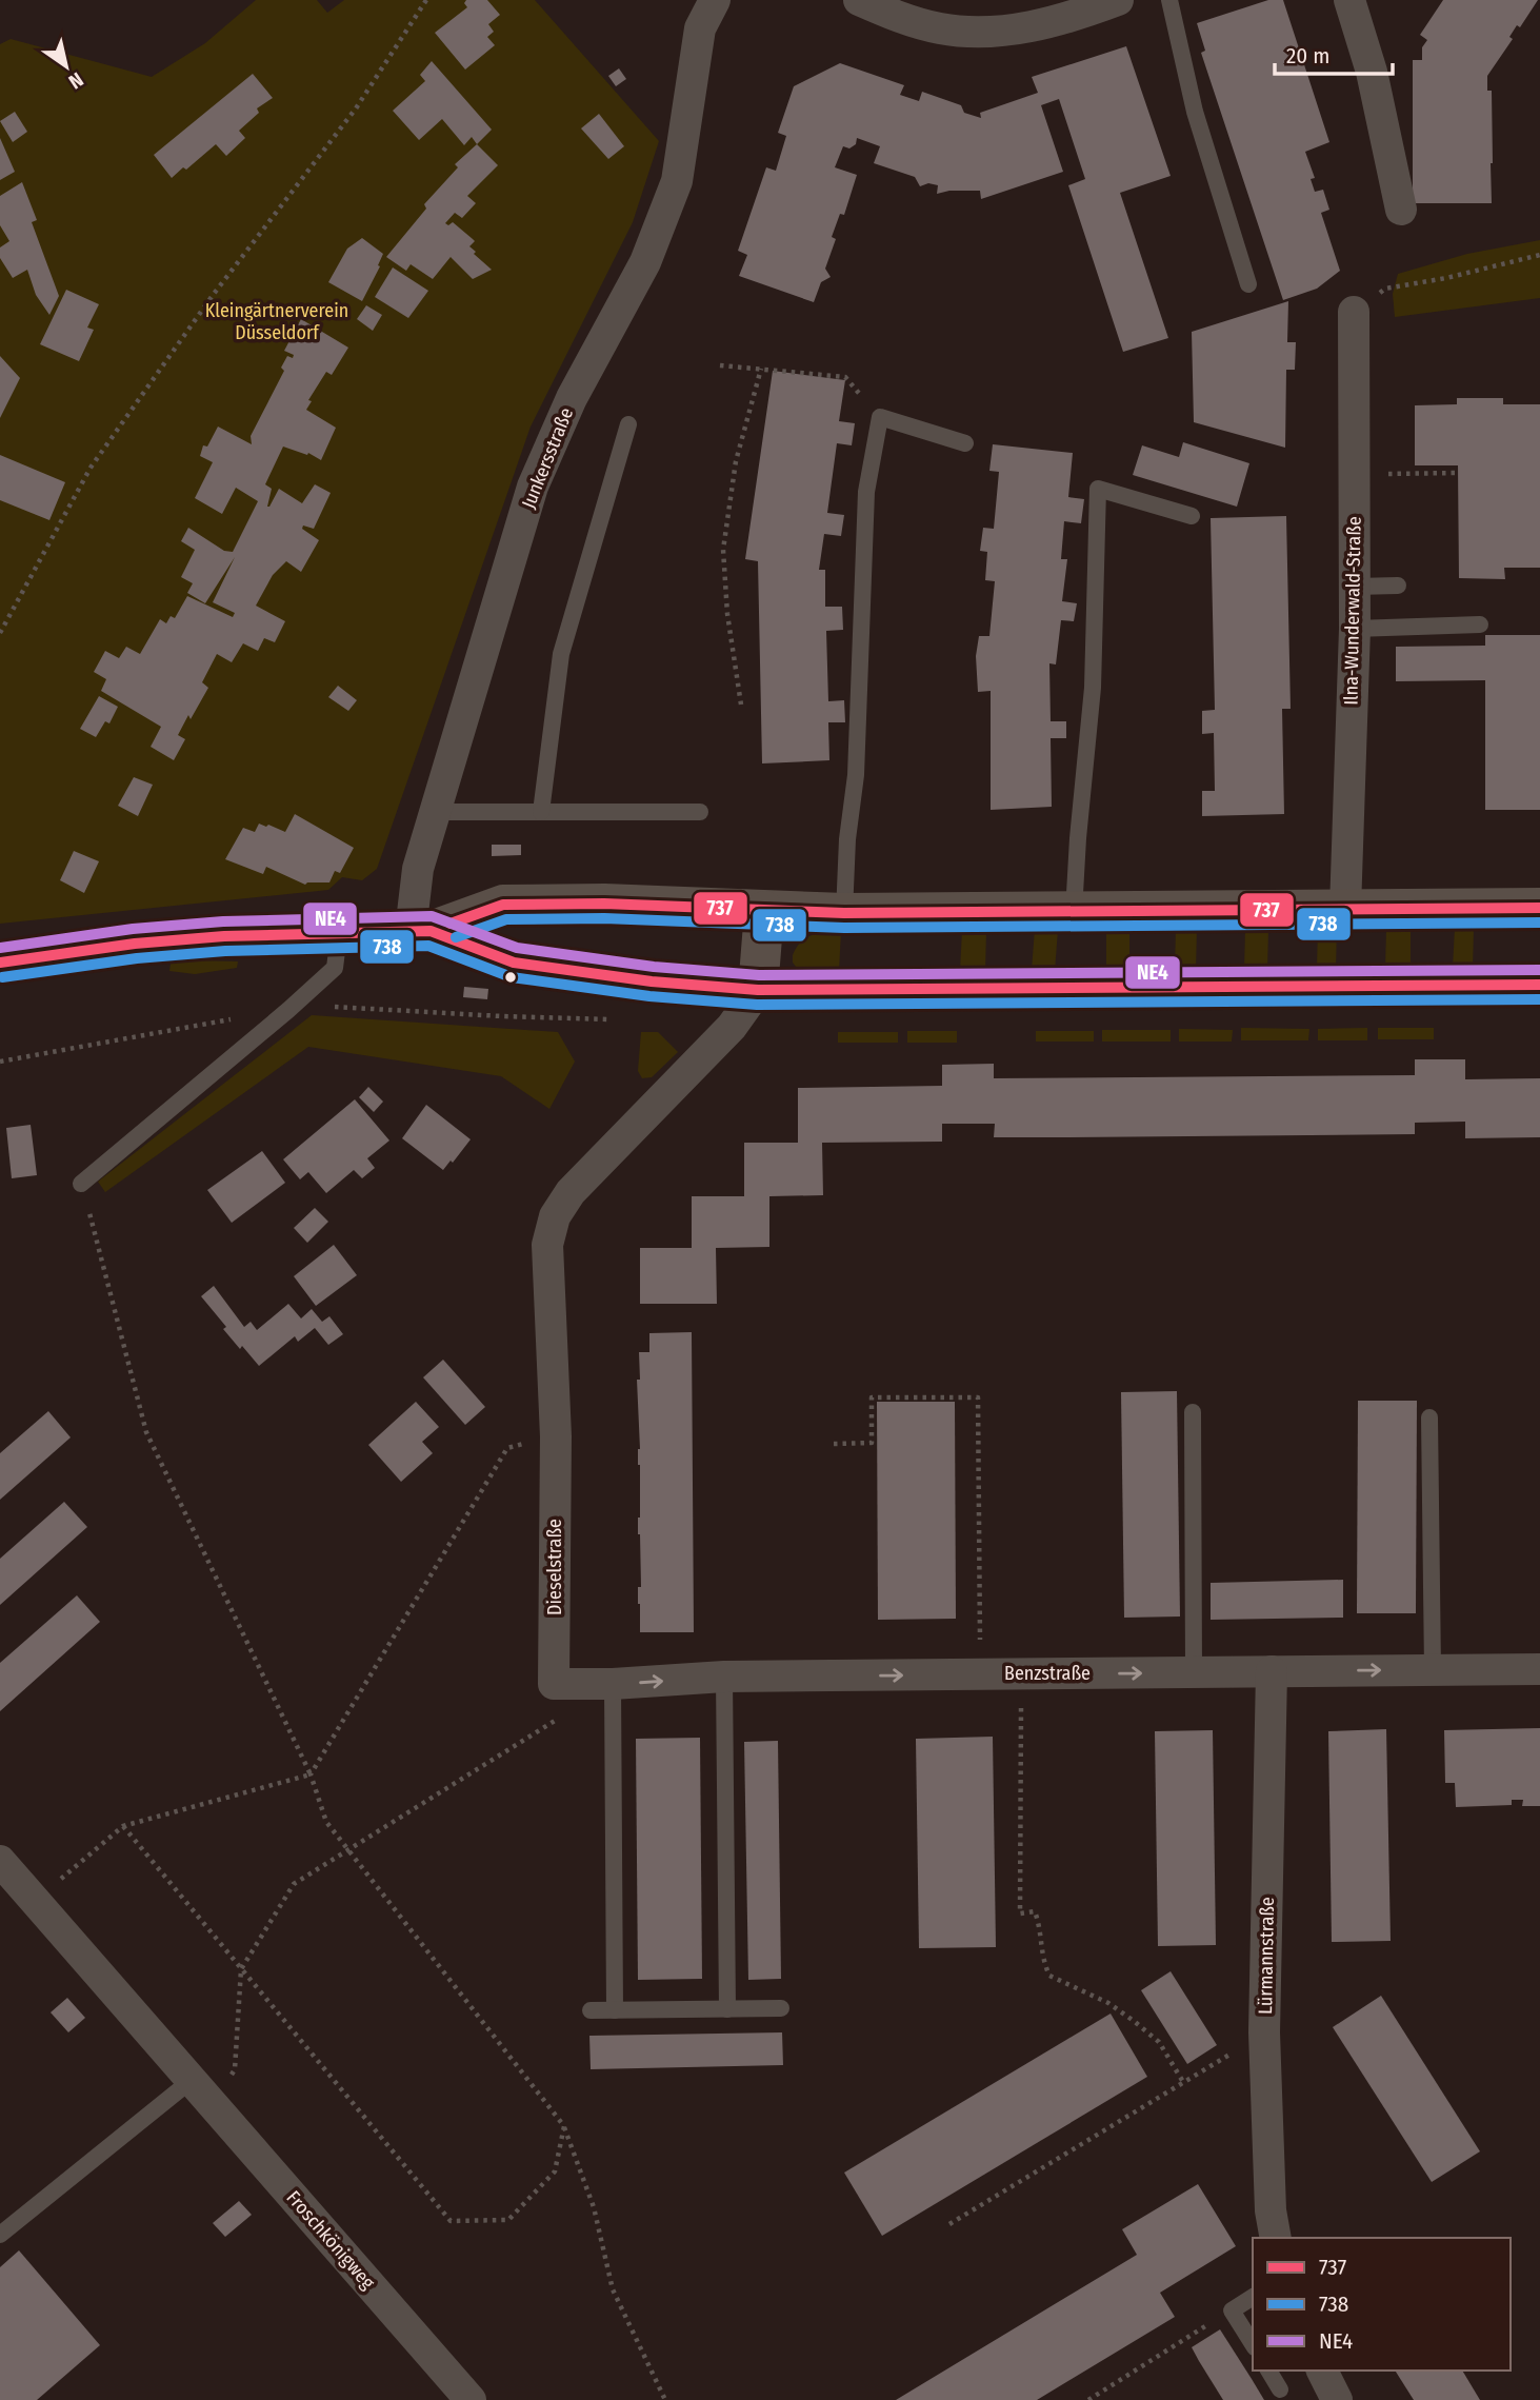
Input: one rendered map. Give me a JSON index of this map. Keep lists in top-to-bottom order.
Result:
{
  "streets": {
    "main road": ["Dieselstraße"],
    "street": [
      "Junkersstraße",
      "Ilna-Wunderwald-Straße",
      "Benzstraße",
      "Lürmannstraße",
      "Froschkönigweg"
    ]
  },
  "crossings": [
    ["Dieselstraße", "Benzstraße"],
    ["Benzstraße", "Lürmannstraße"]
  ],
  "one_way": ["Benzstraße"],
  "parks": ["Kleingärtnerverein Düsseldorf"],
  "lines": ["transit line 737", "transit line NE4", "transit line 738"],
  "legend": ["737", "738", "NE4"],
  "scale_bar": "20 m",
  "north": "bottom right"
}
